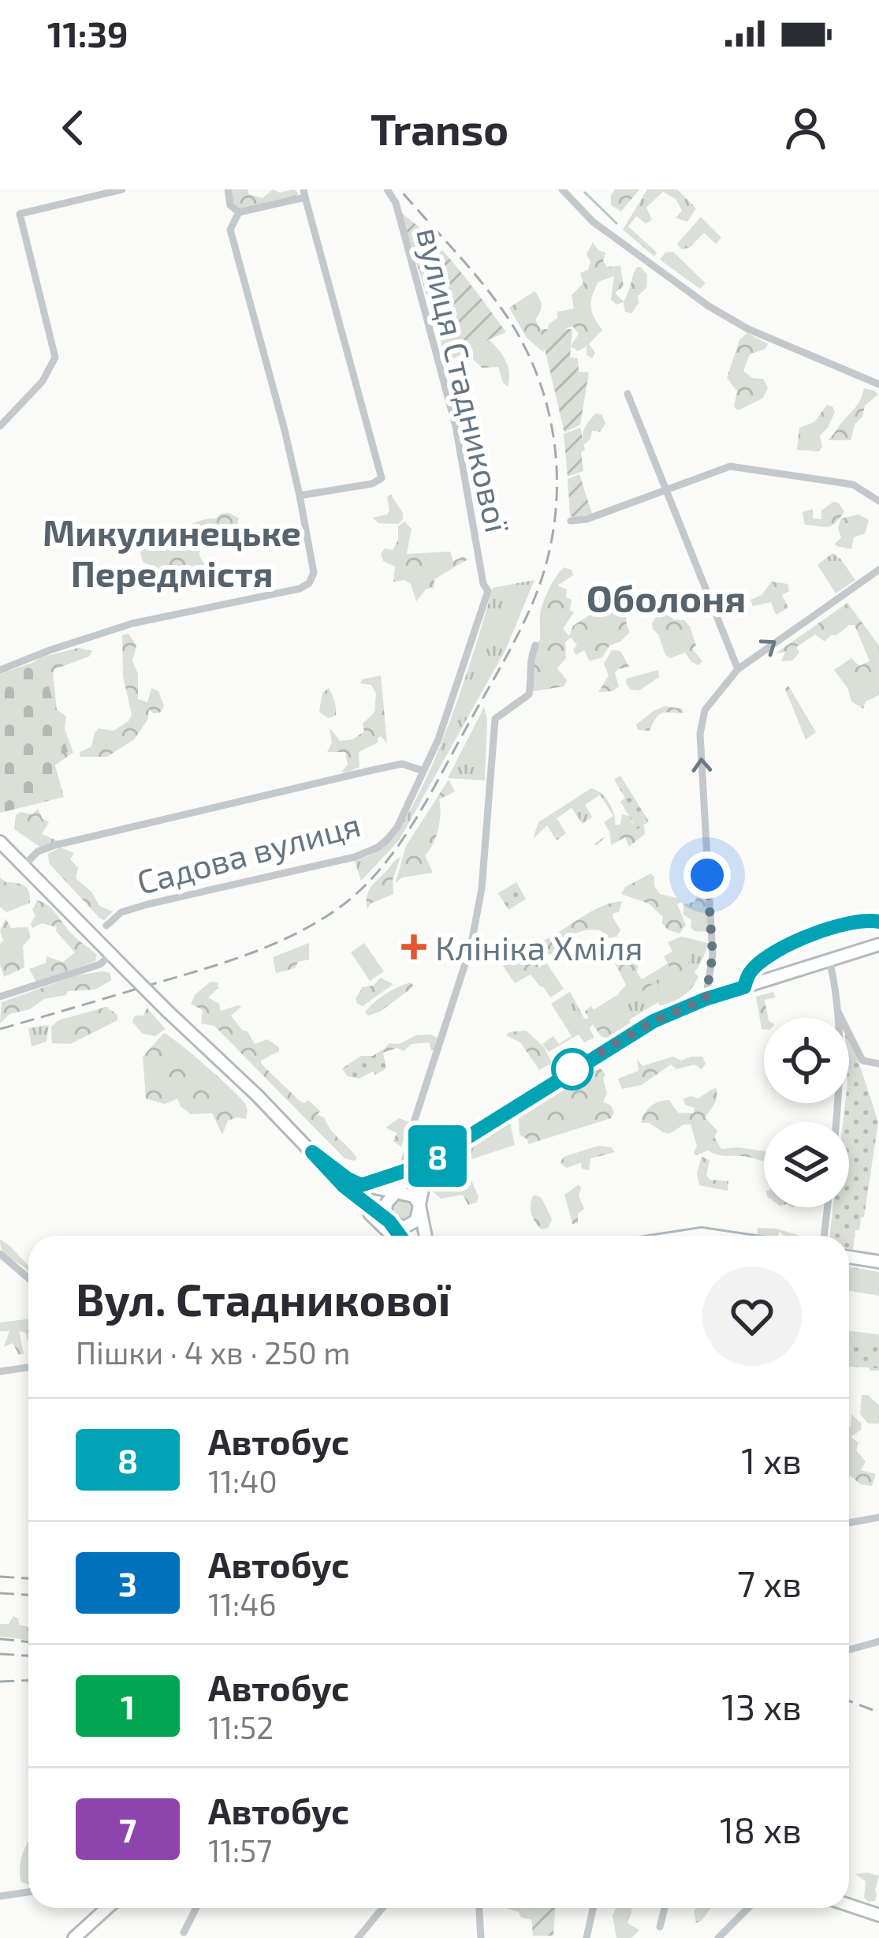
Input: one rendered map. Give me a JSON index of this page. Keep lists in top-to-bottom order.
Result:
{
  "streets": {
    "street": ["вулиця Стадникової", "Садова вулиця"]
  },
  "crossings": [
    ["вулиця Стадникової", "Садова вулиця"]
  ],
  "districts": ["Микулинецьке Передмістя", "Оболоня"],
  "places": {
    "health": ["Клініка Хміля"]
  },
  "lines": ["bus line 8"],
  "page": {
    "status": "11:39",
    "header": "Transo",
    "on_map": "8",
    "heading": ["Вул. Стадникової", "Пішки · 4 хв · 250 m"],
    "list": [
      {
        "mark": "8",
        "name": "Автобус",
        "note": "11:40",
        "value": "1 хв"
      },
      {
        "mark": "3",
        "name": "Автобус",
        "note": "11:46",
        "value": "7 хв"
      },
      {
        "mark": "1",
        "name": "Автобус",
        "note": "11:52",
        "value": "13 хв"
      },
      {
        "mark": "7",
        "name": "Автобус",
        "note": "11:57",
        "value": "18 хв"
      }
    ]
  }
}
